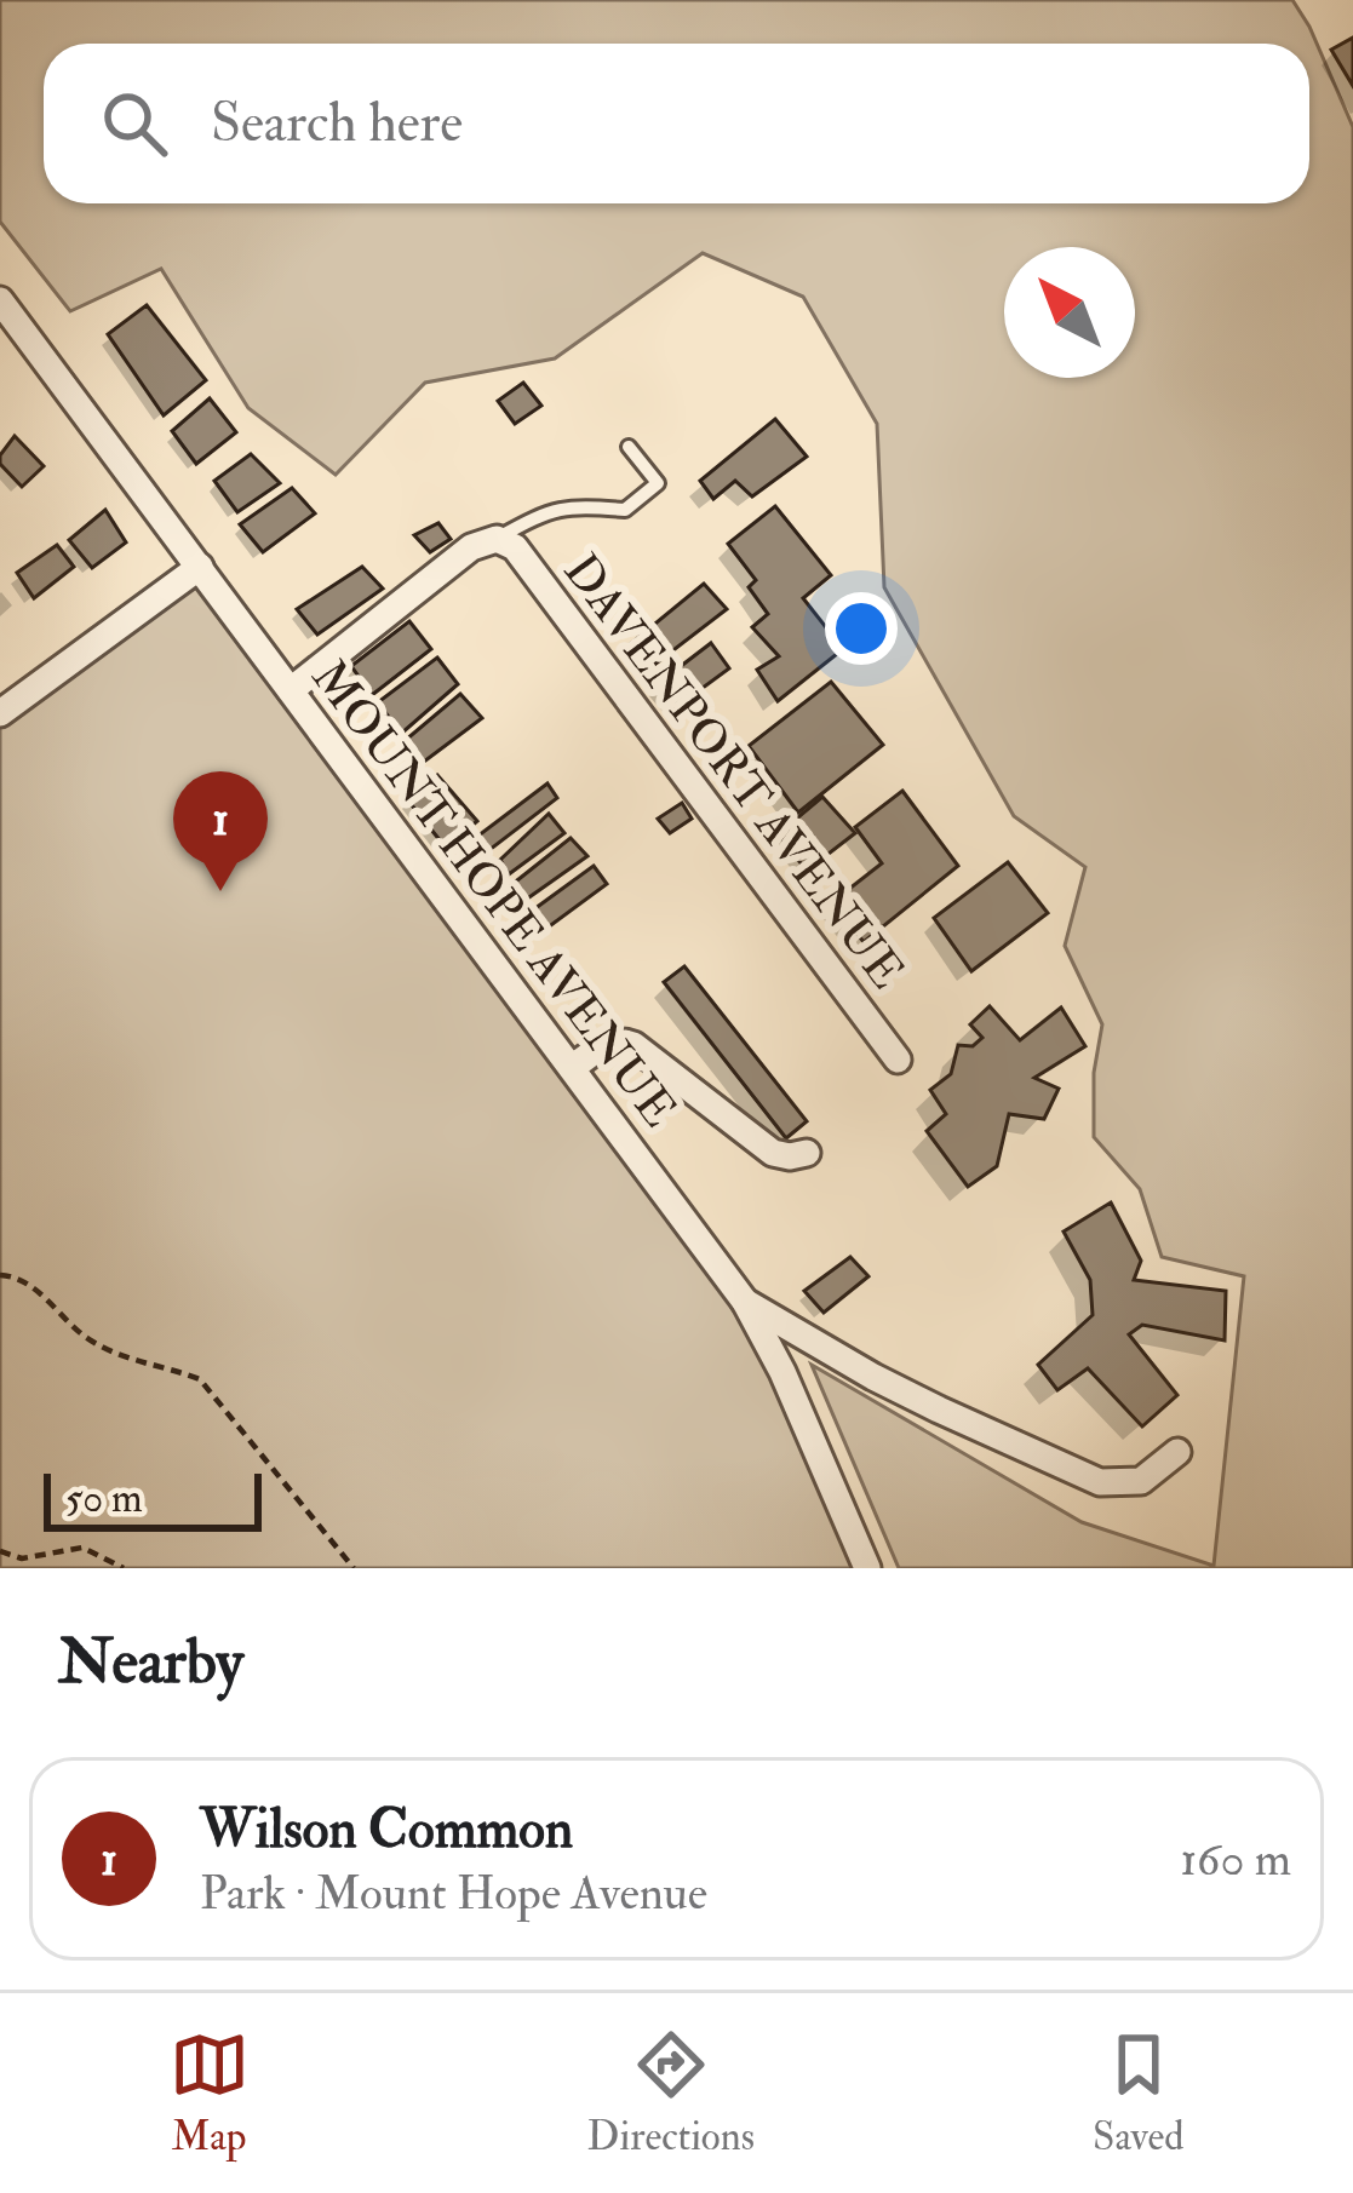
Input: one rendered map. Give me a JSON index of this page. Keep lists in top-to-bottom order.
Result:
{
  "streets": {
    "street": ["DAVENPORT AVENUE", "MOUNT HOPE AVENUE"]
  },
  "scale_bar": "50 m",
  "north": "top left",
  "page": {
    "search": "Search here",
    "pins": "1",
    "scale": "50 m",
    "heading": "Nearby",
    "list": [
      {
        "mark": "1",
        "name": "Wilson Common",
        "note": "Park · Mount Hope Avenue",
        "value": "160 m"
      }
    ],
    "nav": ["Map", "Directions", "Saved"]
  }
}
